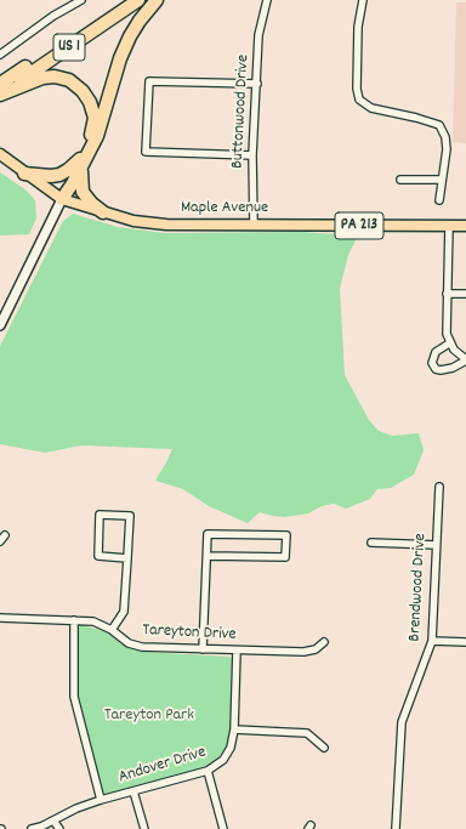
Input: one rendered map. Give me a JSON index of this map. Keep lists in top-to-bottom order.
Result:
{
  "streets": {
    "highway": ["US 1"],
    "main road": ["Maple Avenue", "PA 213"],
    "street": [
      "Buttonwood Drive",
      "Brendwood Drive",
      "Tareyton Drive",
      "Andover Drive"
    ]
  },
  "crossings": [
    ["Buttonwood Drive", "Maple Avenue"],
    ["Tareyton Drive", "Andover Drive"]
  ],
  "parks": ["Tareyton Park"]
}
